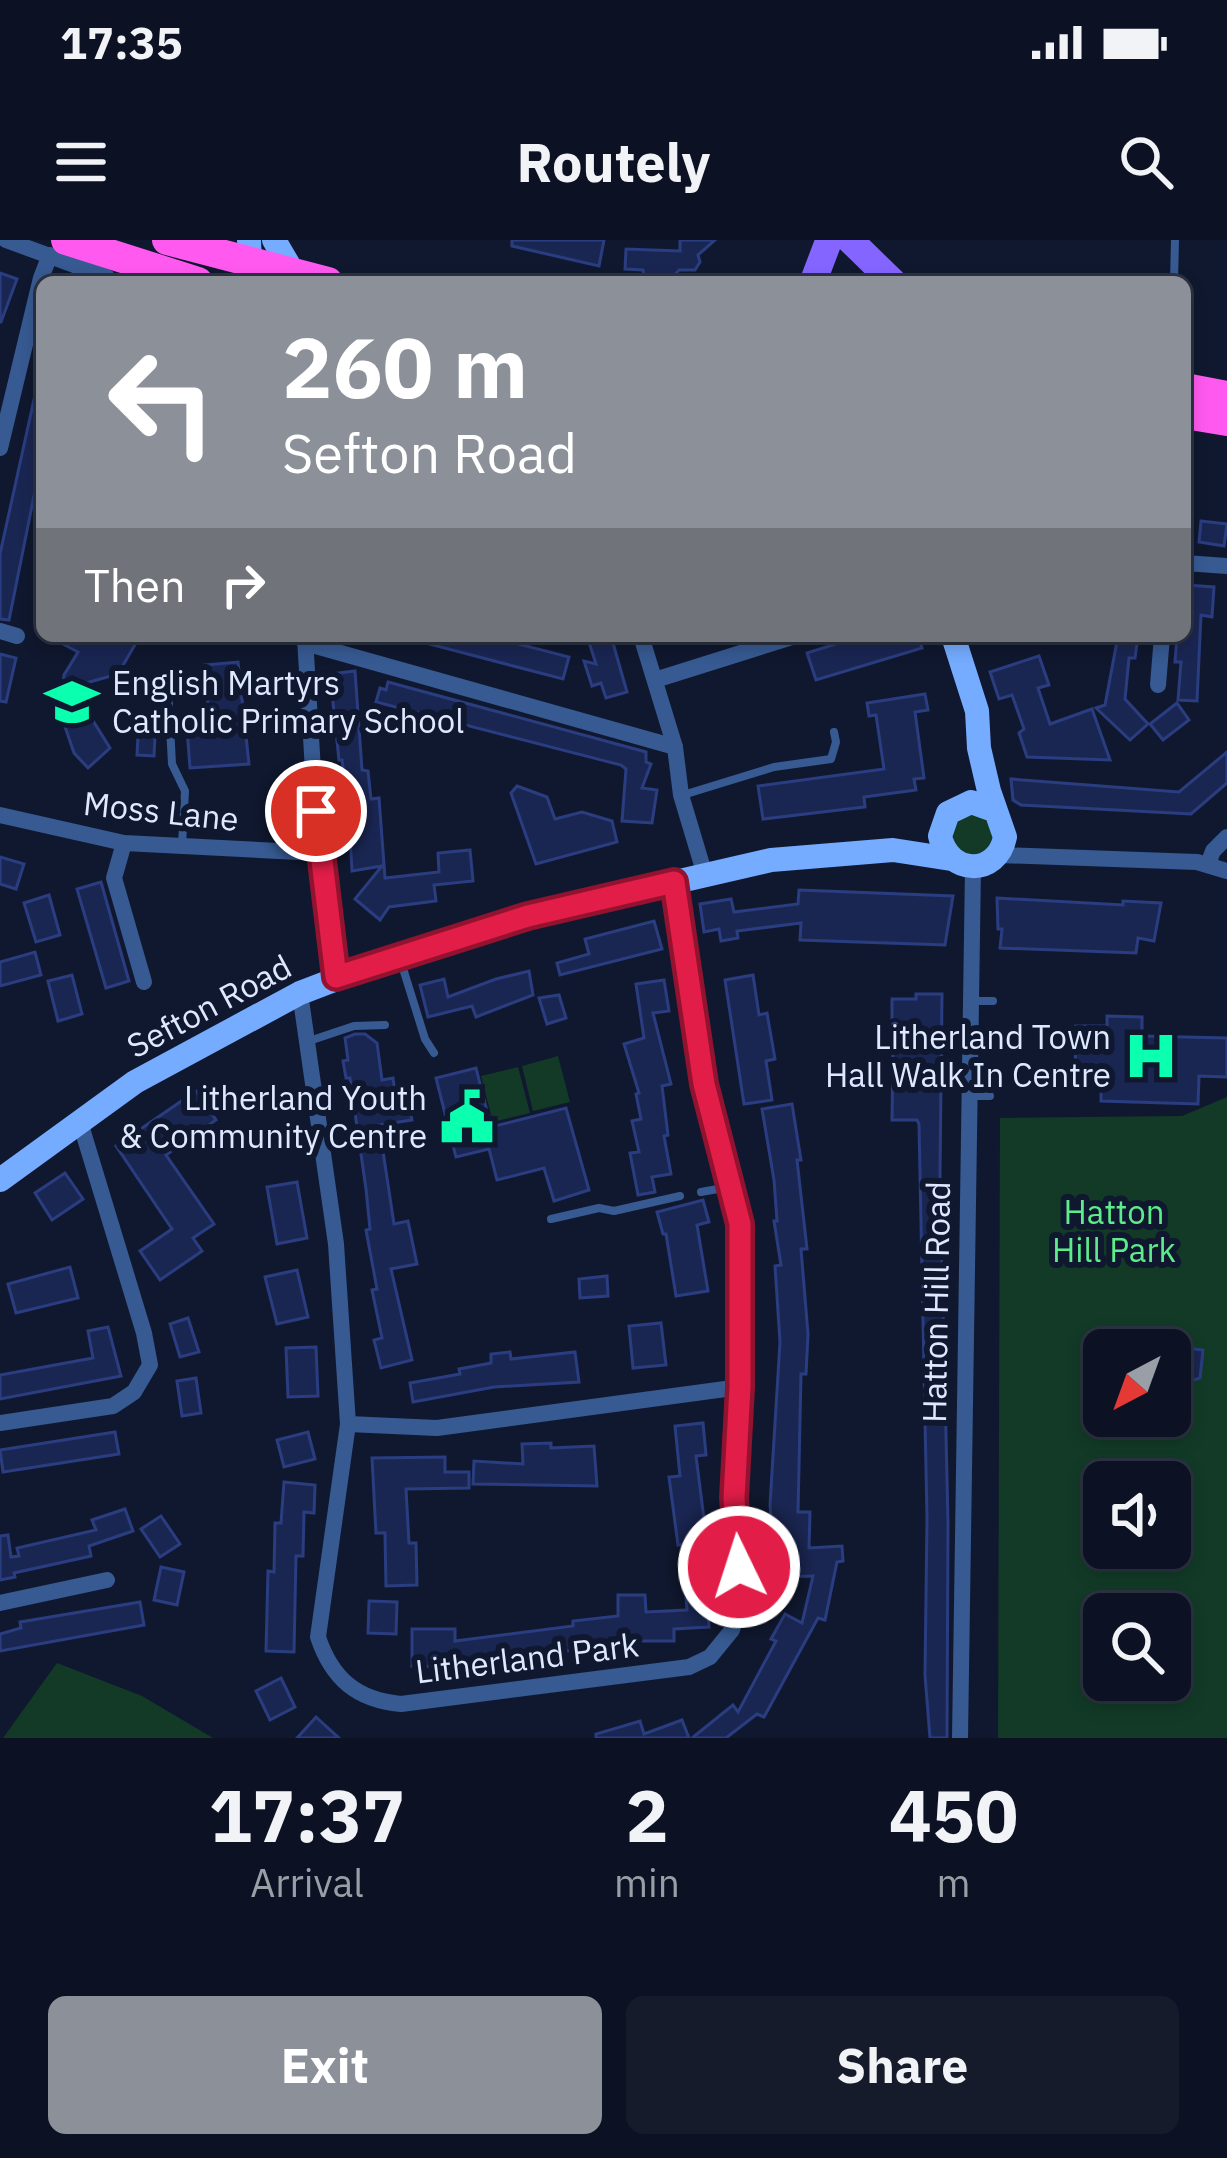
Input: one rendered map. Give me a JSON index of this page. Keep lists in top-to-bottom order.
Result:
{
  "streets": {
    "main road": ["Sefton Road"],
    "street": ["Moss Lane", "Hatton Hill Road", "Litherland Park"]
  },
  "crossings": [
    ["Sefton Road", "Litherland Park"]
  ],
  "parks": ["Hatton Hill Park"],
  "places": {
    "school or university": ["English Martyrs Catholic Primary School"],
    "hospital": ["Litherland Town Hall Walk In Centre"],
    "public building": ["Litherland Youth & Community Centre"]
  },
  "north": "bottom left",
  "page": {
    "status": "17:35",
    "header": "Routely",
    "turn": ["260 m", "Sefton Road"],
    "then": "Then",
    "eta": [
      "17:37",
      "Arrival",
      "2",
      "min",
      "450",
      "m"
    ],
    "buttons": ["Exit", "Share"]
  }
}
